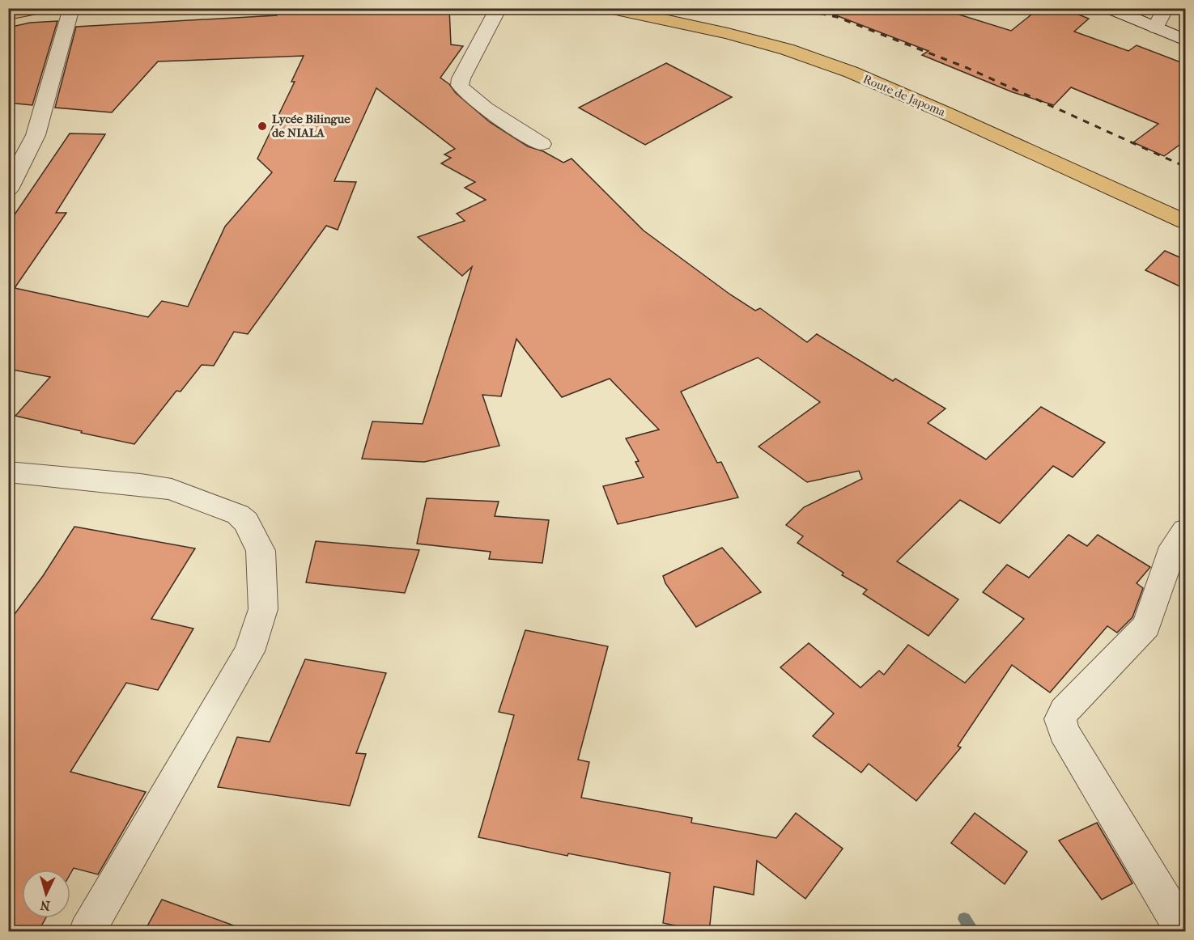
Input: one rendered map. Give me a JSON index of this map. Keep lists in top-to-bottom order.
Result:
{
  "streets": {
    "main road": ["Route de Japoma"]
  },
  "places": ["Lycée Bilingue de NIALA"],
  "north": "bottom"
}
